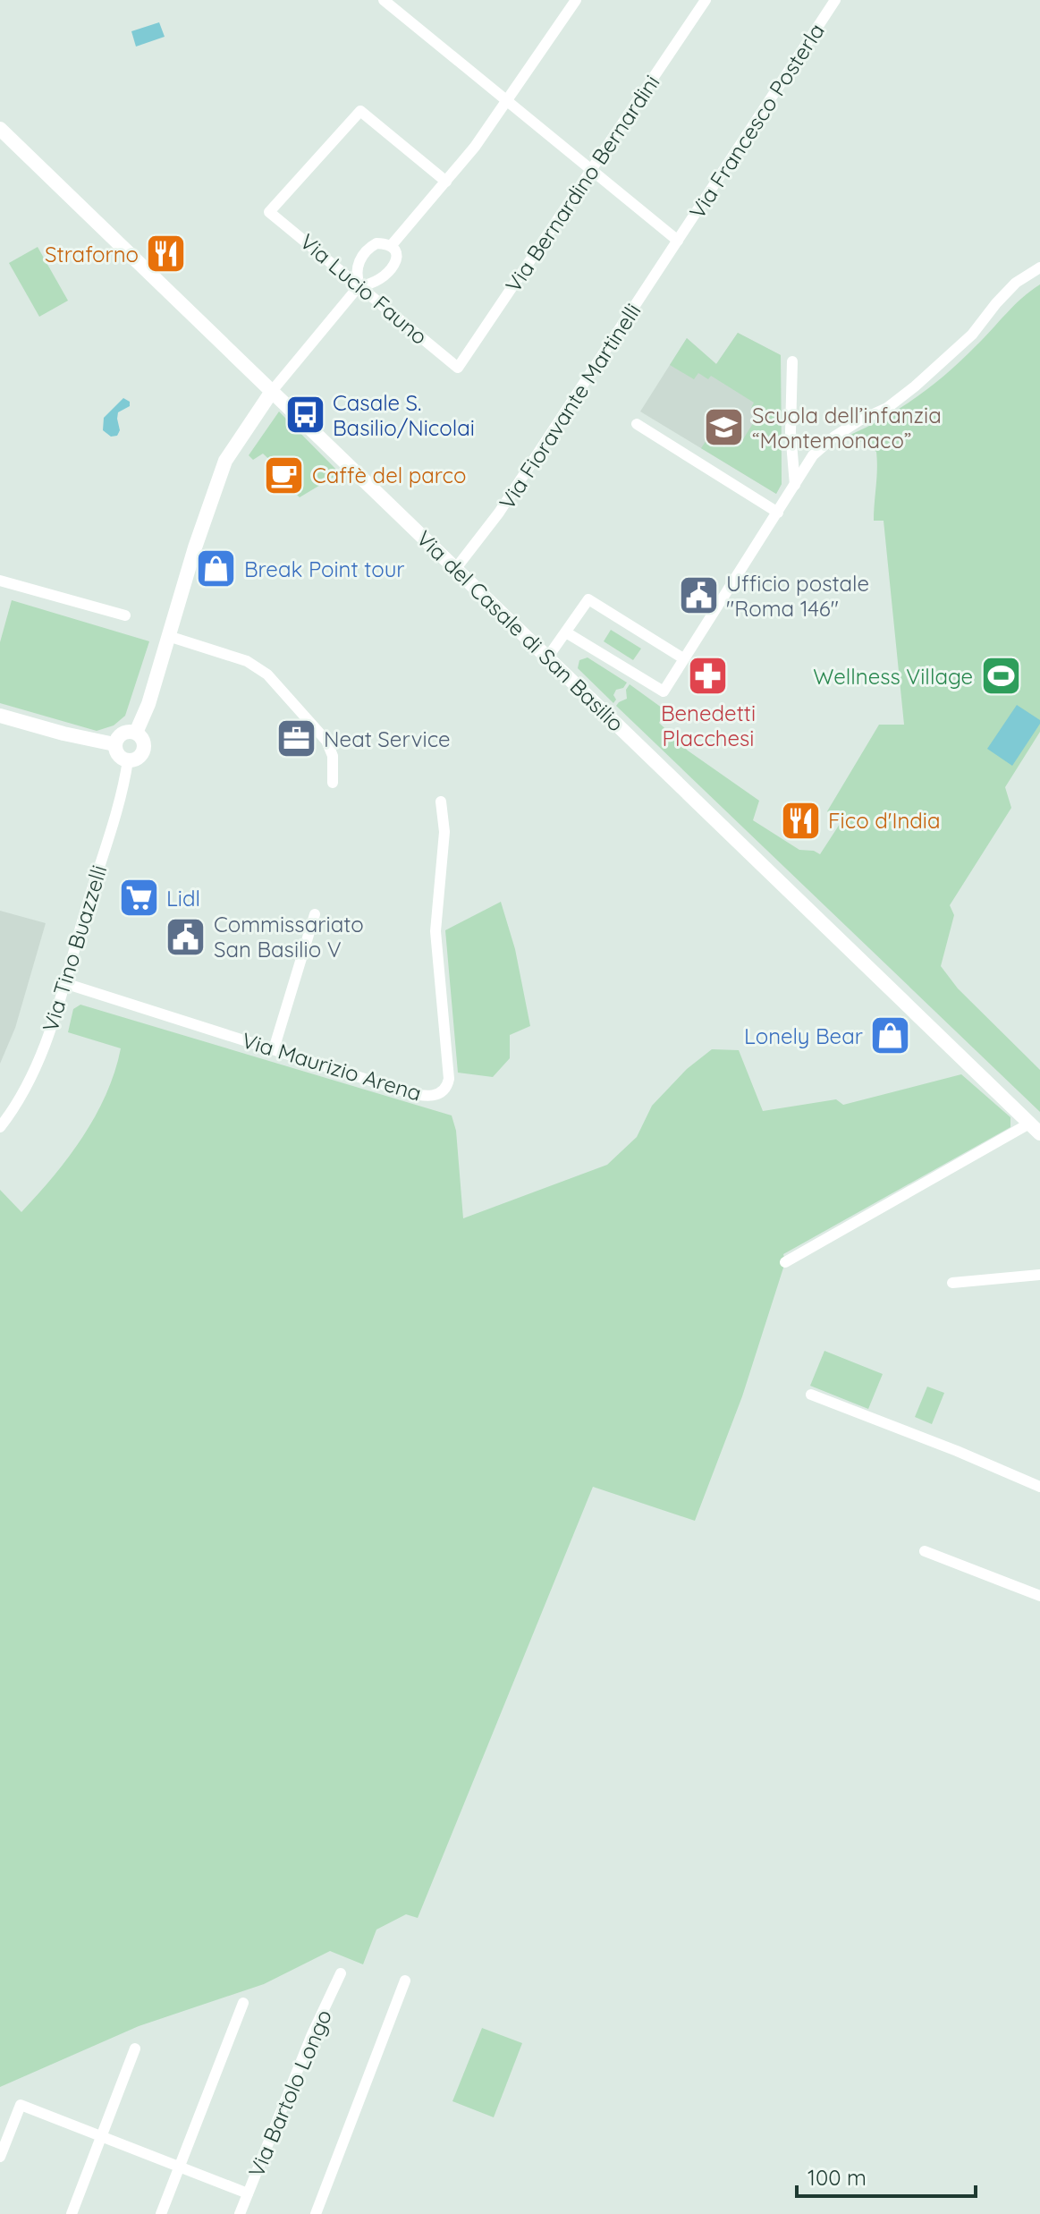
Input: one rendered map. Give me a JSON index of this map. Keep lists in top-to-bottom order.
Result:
{
  "streets": {
    "street": [
      "Via Francesco Posterla",
      "Via Bernardino Bernardini",
      "Via Lucio Fauno",
      "Via Fioravante Martinelli",
      "Via del Casale di San Basilio",
      "Via Tino Buazzelli",
      "Via Maurizio Arena",
      "Via Bartolo Longo"
    ]
  },
  "crossings": [
    ["Via Francesco Posterla", "Via Fioravante Martinelli"],
    ["Via Bernardino Bernardini", "Via Lucio Fauno"],
    ["Via Fioravante Martinelli", "Via del Casale di San Basilio"],
    ["Via Tino Buazzelli", "Via Maurizio Arena"]
  ],
  "places": {
    "restaurant": ["Straforno", "Fico d'India"],
    "bus stop": ["Casale S. Basilio/Nicolai"],
    "school or university": ["Scuola dell’infanzia “Montemonaco”"],
    "cafe": ["Caffè del parco"],
    "shop": ["Break Point tour", "Lonely Bear"],
    "public building": ["Ufficio postale \"Roma 146\"", "Commissariato San Basilio V"],
    "pharmacy": ["Benedetti Placchesi"],
    "sports": ["Wellness Village"],
    "office": ["Neat Service"],
    "supermarket": ["Lidl"]
  },
  "scale_bar": "100 m"
}
